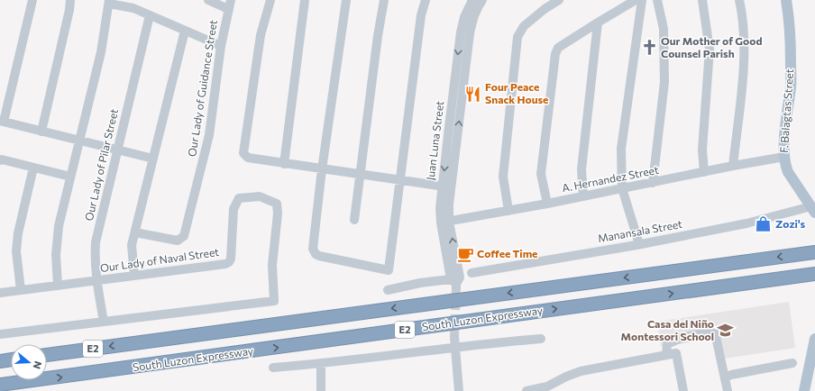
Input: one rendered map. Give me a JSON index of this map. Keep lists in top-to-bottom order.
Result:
{
  "streets": {
    "highway": ["South Luzon Expressway", "E2"],
    "main road": ["F. Balagtas Street"],
    "street": [
      "Our Lady of Guidance Street",
      "Juan Luna Street",
      "Our Lady of Pilar Street",
      "A. Hernandez Street",
      "Manansala Street",
      "Our Lady of Naval Street"
    ]
  },
  "crossings": [
    ["F. Balagtas Street", "A. Hernandez Street"],
    ["F. Balagtas Street", "Manansala Street"],
    ["Juan Luna Street", "A. Hernandez Street"],
    ["Our Lady of Pilar Street", "Our Lady of Naval Street"]
  ],
  "places": {
    "church": ["Our Mother of Good Counsel Parish"],
    "restaurant": ["Four Peace Snack House"],
    "shop": ["Zozi's"],
    "cafe": ["Coffee Time"],
    "school or university": ["Casa del Niño Montessori School"]
  },
  "north": "right"
}
